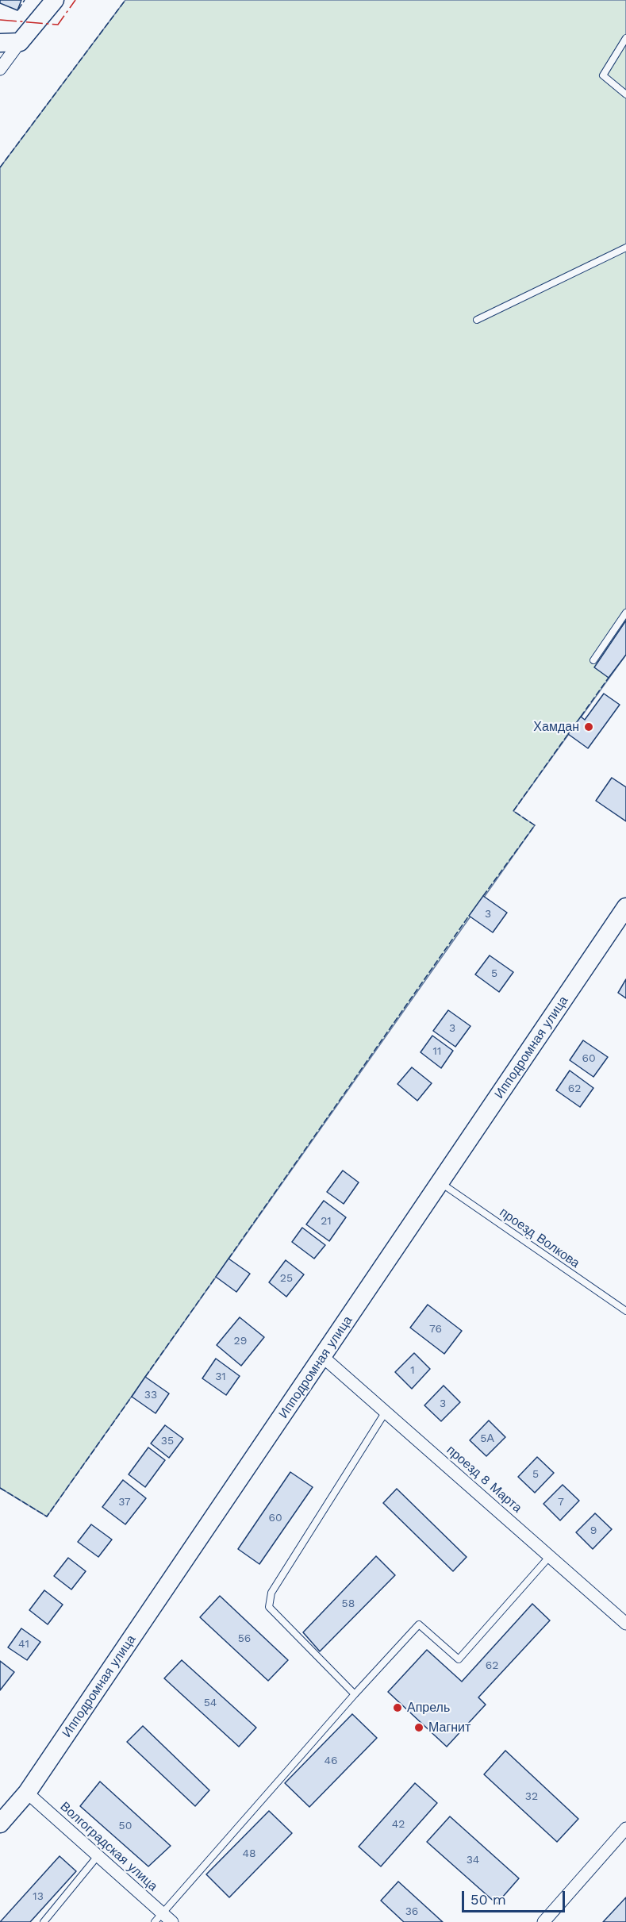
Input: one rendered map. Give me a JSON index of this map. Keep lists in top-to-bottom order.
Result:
{
  "streets": {
    "main road": ["Ипподромная улица"],
    "street": ["проезд 8 Марта", "Волгоградская улица"],
    "lane": ["проезд Волкова"]
  },
  "crossings": [
    ["Ипподромная улица", "проезд Волкова"],
    ["Ипподромная улица", "проезд 8 Марта"],
    ["Ипподромная улица", "Волгоградская улица"]
  ],
  "places": ["Хамдан", "Апрель", "Магнит"],
  "house_numbers": [
    "3",
    "5",
    "3",
    "11",
    "60",
    "62",
    "21",
    "25",
    "76",
    "29",
    "1",
    "31",
    "33",
    "3",
    "5А",
    "35",
    "5",
    "37",
    "7",
    "60",
    "9",
    "58",
    "56",
    "41",
    "62",
    "54",
    "46",
    "32",
    "42",
    "50",
    "48",
    "34",
    "13",
    "36"
  ],
  "scale_bar": "50 m"
}
